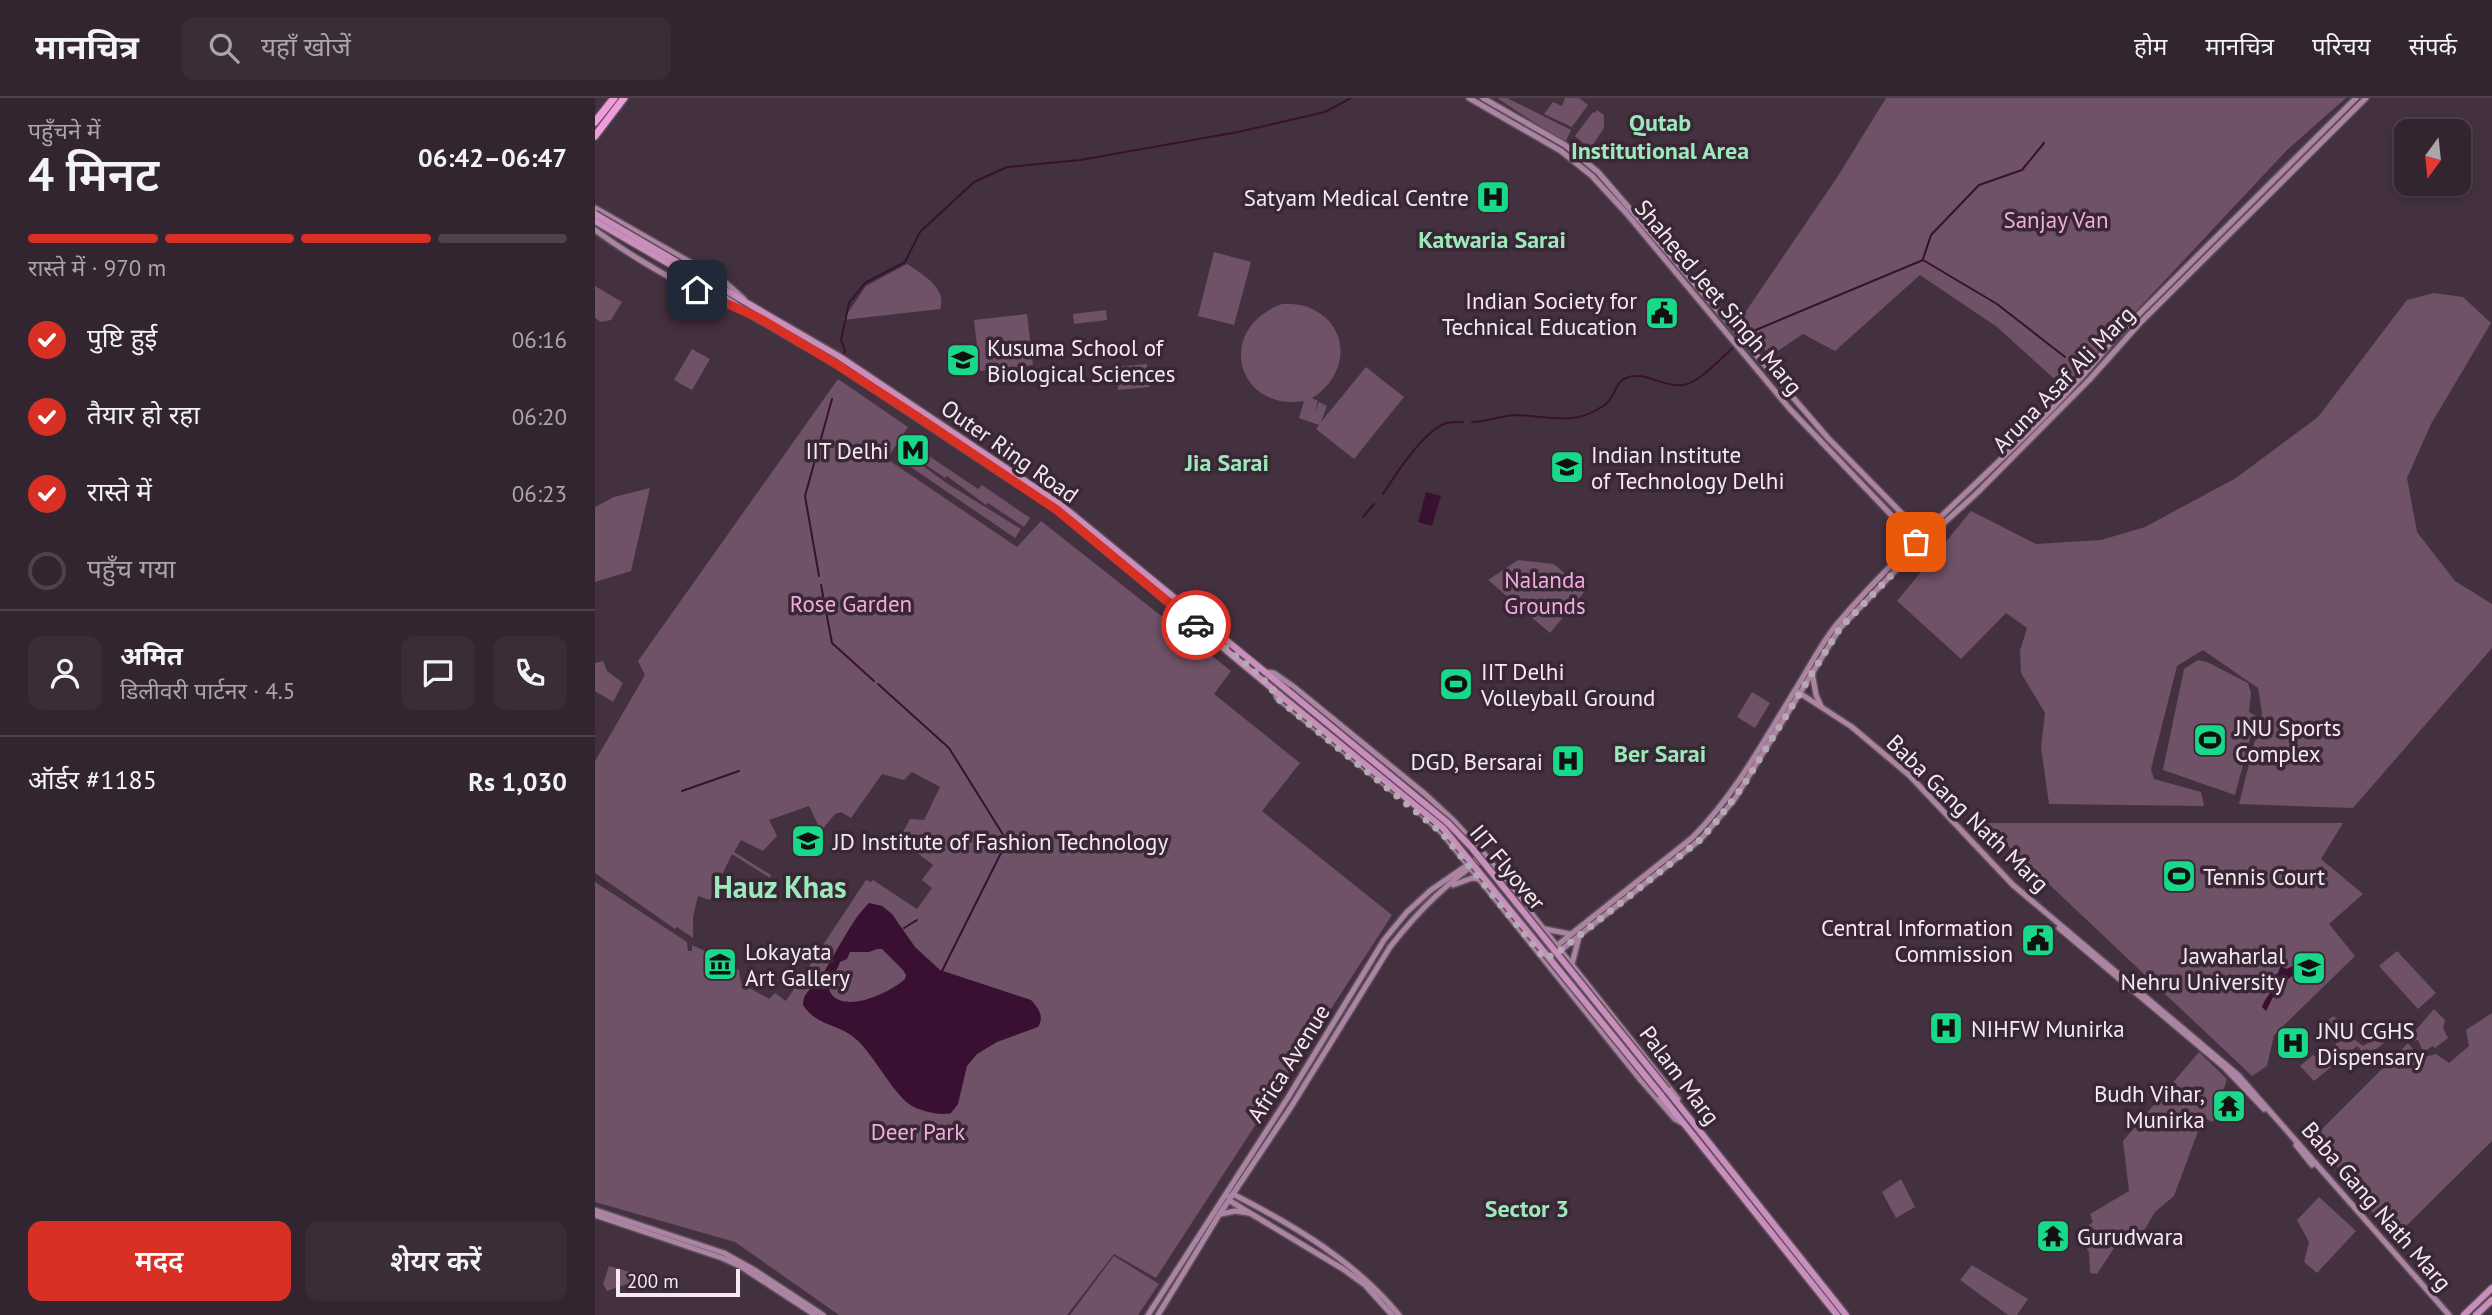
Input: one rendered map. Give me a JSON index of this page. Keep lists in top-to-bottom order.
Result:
{
  "streets": {
    "main road": [
      "Shaheed Jeet Singh Marg",
      "Aruna Asaf Ali Marg",
      "Outer Ring Road",
      "Baba Gang Nath Marg",
      "IIT Flyover",
      "Africa Avenue",
      "Palam Marg"
    ]
  },
  "crossings": [
    ["Shaheed Jeet Singh Marg", "Aruna Asaf Ali Marg"],
    ["Aruna Asaf Ali Marg", "Baba Gang Nath Marg"],
    ["Outer Ring Road", "IIT Flyover"],
    ["Outer Ring Road", "Palam Marg"],
    ["IIT Flyover", "Palam Marg"],
    ["Africa Avenue", "Palam Marg"]
  ],
  "districts": [
    "Qutab Institutional Area",
    "Katwaria Sarai",
    "Jia Sarai",
    "Ber Sarai",
    "Hauz Khas",
    "Sector 3"
  ],
  "parks": [
    "Sanjay Van",
    "Nalanda Grounds",
    "Rose Garden",
    "Deer Park"
  ],
  "places": {
    "hospital": [
      "Satyam Medical Centre",
      "DGD, Bersarai",
      "NIHFW Munirka",
      "JNU CGHS Dispensary"
    ],
    "public building": ["Indian Society for Technical Education", "Central Information Commission"],
    "school or university": [
      "Kusuma School of Biological Sciences",
      "Indian Institute of Technology Delhi",
      "JD Institute of Fashion Technology",
      "Jawaharlal Nehru University"
    ],
    "metro station": ["IIT Delhi"],
    "sports": ["IIT Delhi Volleyball Ground", "JNU Sports Complex", "Tennis Court"],
    "museum": ["Lokayata Art Gallery"],
    "temple": ["Budh Vihar, Munirka", "Gurudwara"]
  },
  "scale_bar": "200 m",
  "north": "bottom",
  "page": {
    "header": "मानचित्र",
    "search": "यहाँ खोजें",
    "nav": [
      "होम",
      "मानचित्र",
      "परिचय",
      "संपर्क"
    ],
    "heading": ["4 मिनट", "पहुँचने में", "06:42–06:47"],
    "panel": [
      "अमित",
      "डिलीवरी पार्टनर · 4.5",
      "ऑर्डर #1185",
      "Rs 1,030"
    ],
    "bar": "रास्ते में · 970 m",
    "list": [
      ["पुष्टि हुई", "06:16"],
      ["तैयार हो रहा", "06:20"],
      ["रास्ते में", "06:23"],
      "पहुँच गया"
    ],
    "buttons": ["मदद", "शेयर करें"],
    "scale": "200 m"
  }
}
